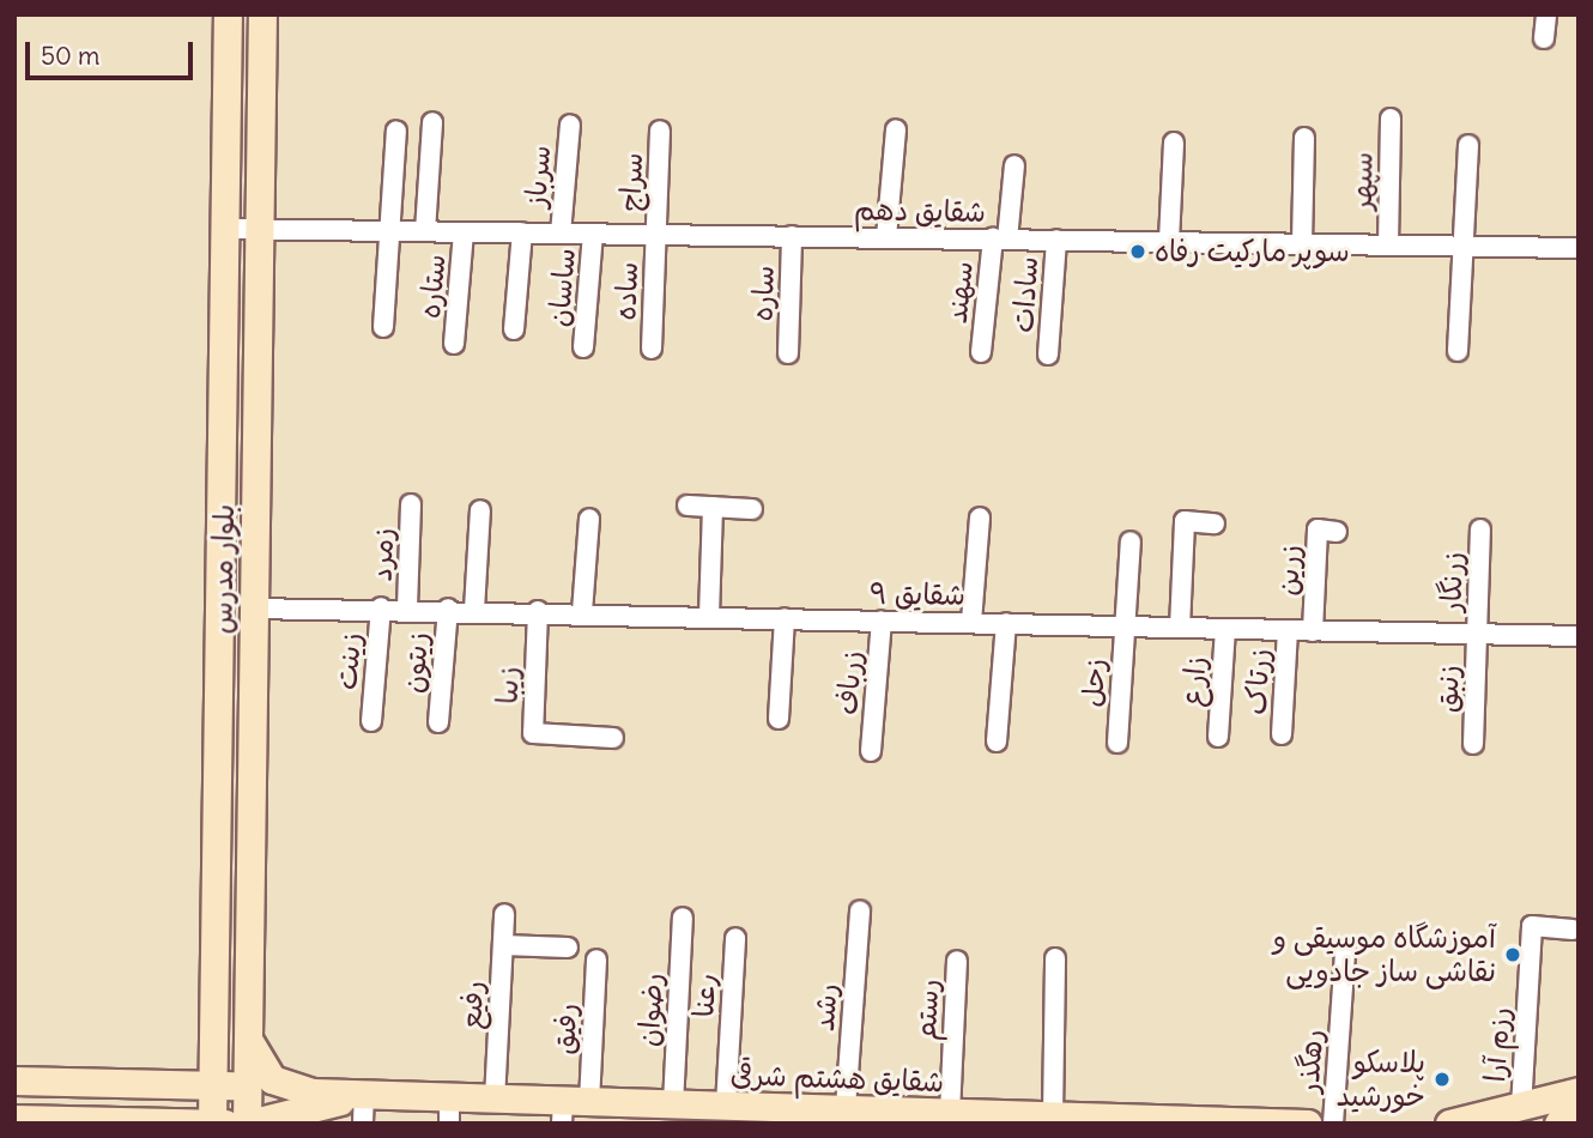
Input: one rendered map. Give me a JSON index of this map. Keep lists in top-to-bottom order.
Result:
{
  "streets": {
    "main road": ["بلوار مدرس", "شقایق هشتم شرقی"],
    "street": [
      "سرباز",
      "سپهر",
      "سراج",
      "شقایق دهم",
      "ستاره",
      "ساسان",
      "ساده",
      "سهند",
      "ساره",
      "سادات",
      "زمرد",
      "زرین",
      "زرنگار",
      "شقایق ۹",
      "زینت",
      "زیتون",
      "زارع",
      "زرتاک",
      "زرباف",
      "زحل",
      "زیبا",
      "زنبق",
      "رعنا",
      "رفیع",
      "رشد",
      "رضوان",
      "رستم",
      "رفیق",
      "رزم آرا",
      "رهگذر"
    ]
  },
  "crossings": [
    ["سرباز", "شقایق دهم"],
    ["سپهر", "شقایق دهم"],
    ["سراج", "شقایق دهم"],
    ["سراج", "ساده"],
    ["شقایق دهم", "ستاره"],
    ["شقایق دهم", "ساسان"],
    ["شقایق دهم", "ساده"],
    ["شقایق دهم", "سهند"],
    ["شقایق دهم", "ساره"],
    ["شقایق دهم", "سادات"],
    ["شقایق دهم", "بلوار مدرس"],
    ["زمرد", "شقایق ۹"],
    ["بلوار مدرس", "شقایق ۹"],
    ["بلوار مدرس", "شقایق هشتم شرقی"],
    ["زرین", "شقایق ۹"],
    ["زرنگار", "شقایق ۹"],
    ["زرنگار", "زنبق"],
    ["شقایق ۹", "زینت"],
    ["شقایق ۹", "زیتون"],
    ["شقایق ۹", "زارع"],
    ["شقایق ۹", "زرتاک"],
    ["شقایق ۹", "زرباف"],
    ["شقایق ۹", "زحل"],
    ["شقایق ۹", "زیبا"],
    ["شقایق ۹", "زنبق"],
    ["رعنا", "شقایق هشتم شرقی"],
    ["رفیع", "شقایق هشتم شرقی"],
    ["رشد", "شقایق هشتم شرقی"],
    ["رضوان", "شقایق هشتم شرقی"],
    ["رستم", "شقایق هشتم شرقی"],
    ["رفیق", "شقایق هشتم شرقی"]
  ],
  "places": ["سوپر مارکیت رفاه", "آموزشگاه موسیقی و نقاشی ساز جادویی", "پلاسکو خورشید"],
  "scale_bar": "50 m"
}
